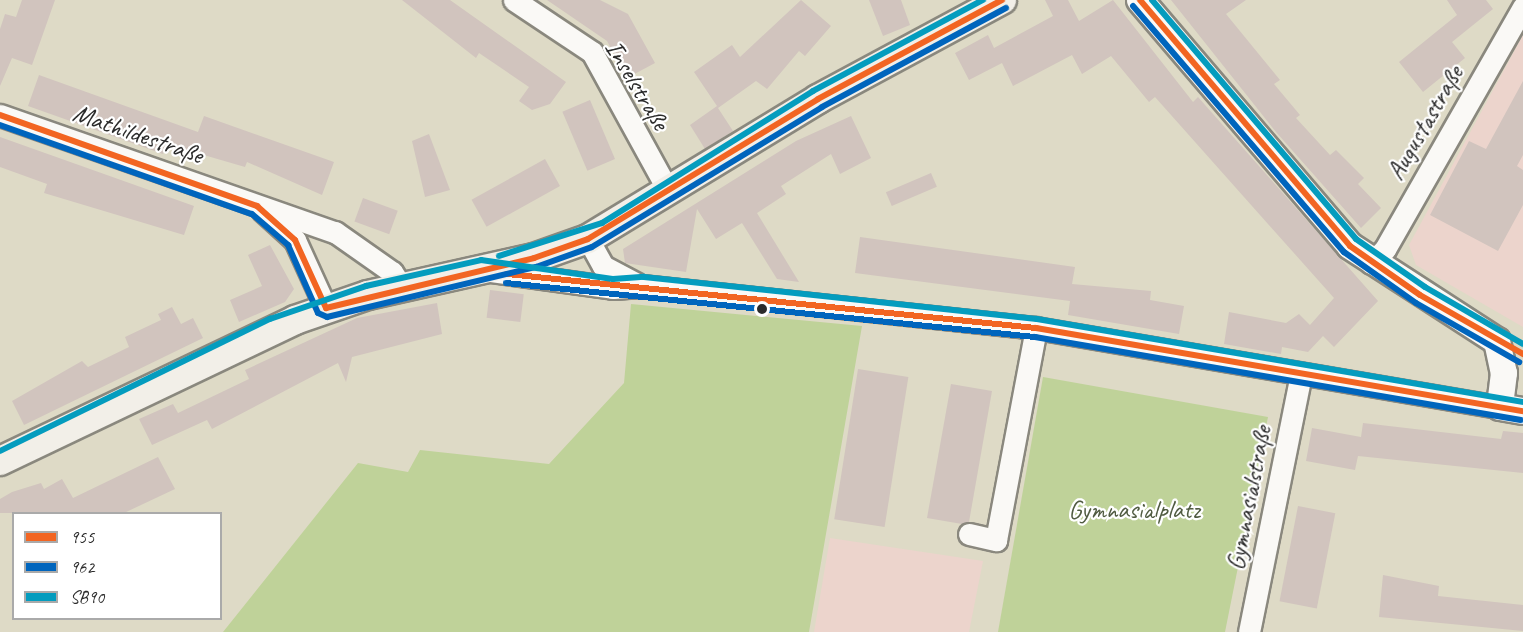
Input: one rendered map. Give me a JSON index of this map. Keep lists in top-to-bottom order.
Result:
{
  "streets": {
    "street": [
      "Inselstraße",
      "Augustastraße",
      "Mathildestraße",
      "Gymnasialstraße"
    ]
  },
  "parks": ["Gymnasialplatz"],
  "lines": ["transit line 955", "transit line SB90", "transit line 962"],
  "legend": ["955", "962", "SB90"]
}
